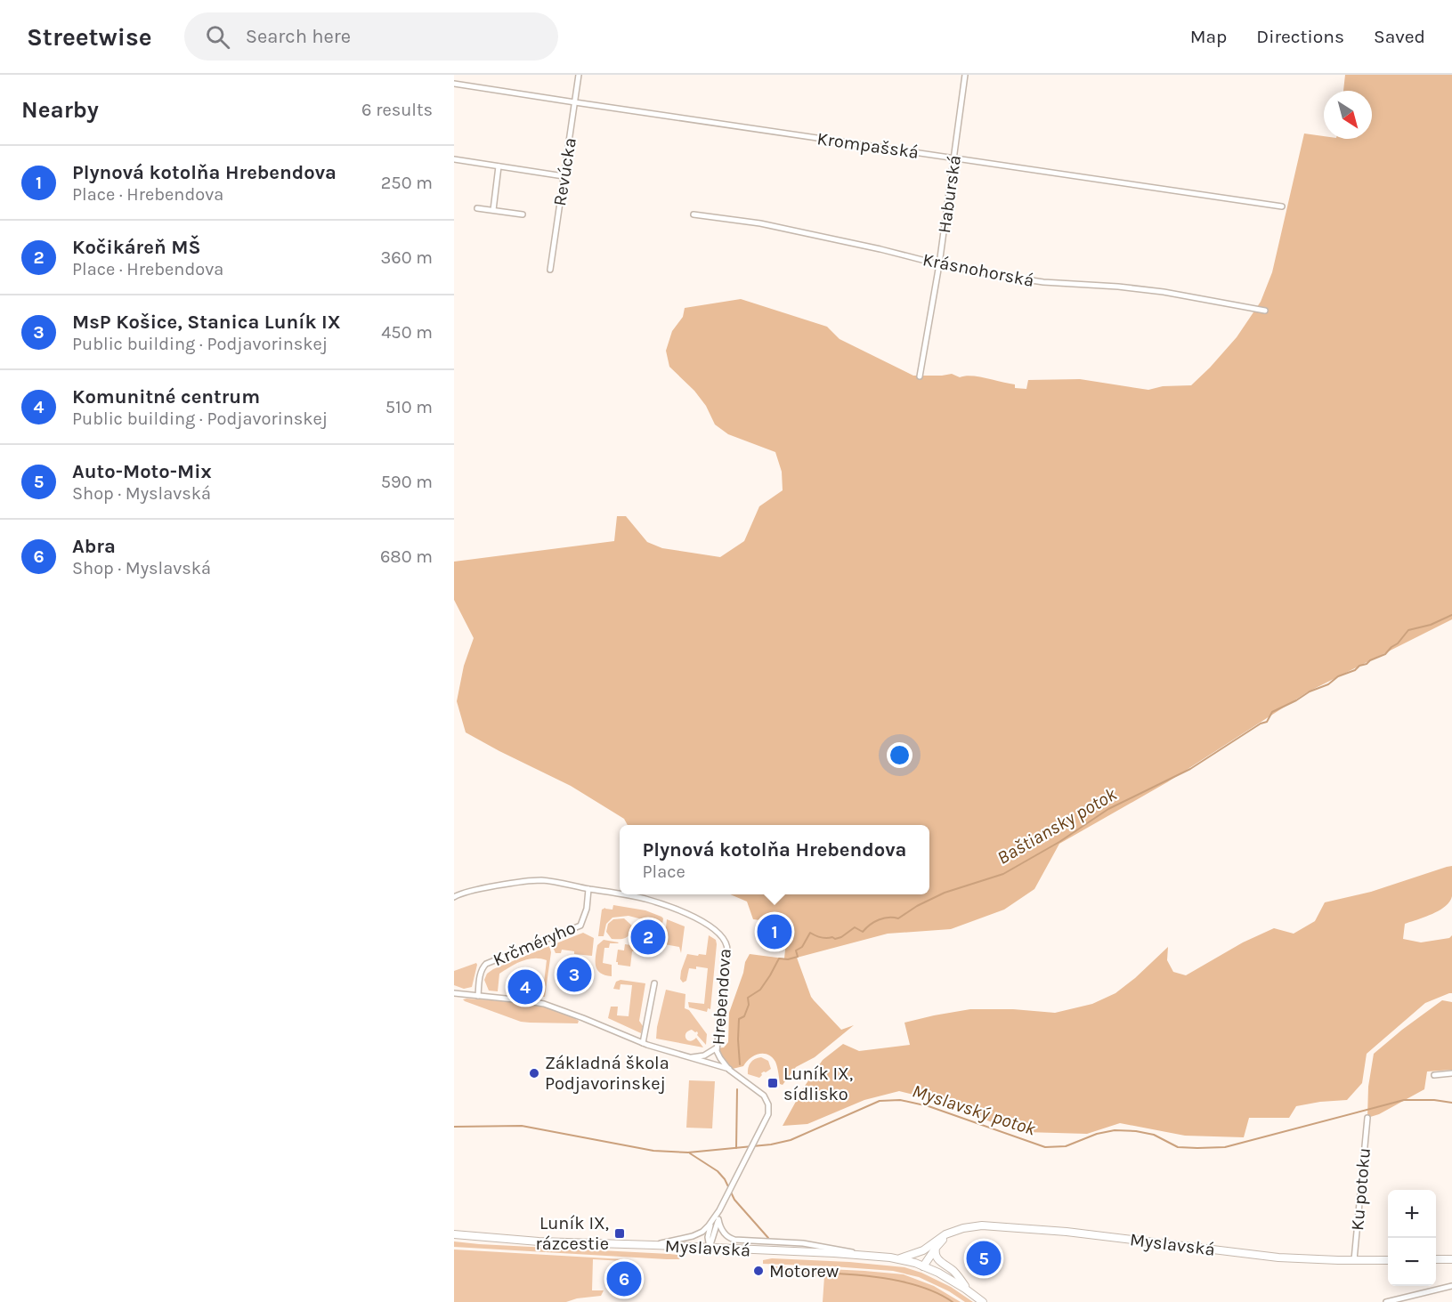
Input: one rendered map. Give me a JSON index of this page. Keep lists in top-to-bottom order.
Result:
{
  "streets": {
    "street": [
      "Krompašská",
      "Revúcka",
      "Haburská",
      "Krásnohorská",
      "Krčméryho",
      "Hrebendova",
      "Ku potoku",
      "Myslavská"
    ]
  },
  "crossings": [
    ["Krompašská", "Revúcka"],
    ["Krompašská", "Haburská"],
    ["Haburská", "Krásnohorská"],
    ["Krčméryho", "Hrebendova"],
    ["Ku potoku", "Myslavská"]
  ],
  "water": ["Baštiansky potok", "Myslavský potok"],
  "places": {
    "other": ["Základná škola Podjavorinskej", "Motorew"],
    "transit": ["Luník IX, sídlisko", "Luník IX, rázcestie"]
  },
  "north": "bottom right",
  "page": {
    "header": "Streetwise",
    "search": "Search here",
    "nav": ["Map", "Directions", "Saved"],
    "heading": ["Nearby", "6 results"],
    "list": [
      {
        "mark": "1",
        "name": "Plynová kotolňa Hrebendova",
        "note": "Place · Hrebendova",
        "value": "250 m"
      },
      {
        "mark": "2",
        "name": "Kočikáreň MŠ",
        "note": "Place · Hrebendova",
        "value": "360 m"
      },
      {
        "mark": "3",
        "name": "MsP Košice, Stanica Luník IX",
        "note": "Public building · Podjavorinskej",
        "value": "450 m"
      },
      {
        "mark": "4",
        "name": "Komunitné centrum",
        "note": "Public building · Podjavorinskej",
        "value": "510 m"
      },
      {
        "mark": "5",
        "name": "Auto-Moto-Mix",
        "note": "Shop · Myslavská",
        "value": "590 m"
      },
      {
        "mark": "6",
        "name": "Abra",
        "note": "Shop · Myslavská",
        "value": "680 m"
      }
    ],
    "popup": ["Plynová kotolňa Hrebendova", "Place"],
    "pins": [
      "1",
      "2",
      "3",
      "4",
      "5",
      "6"
    ],
    "map_buttons": ["+", "−"]
  }
}
